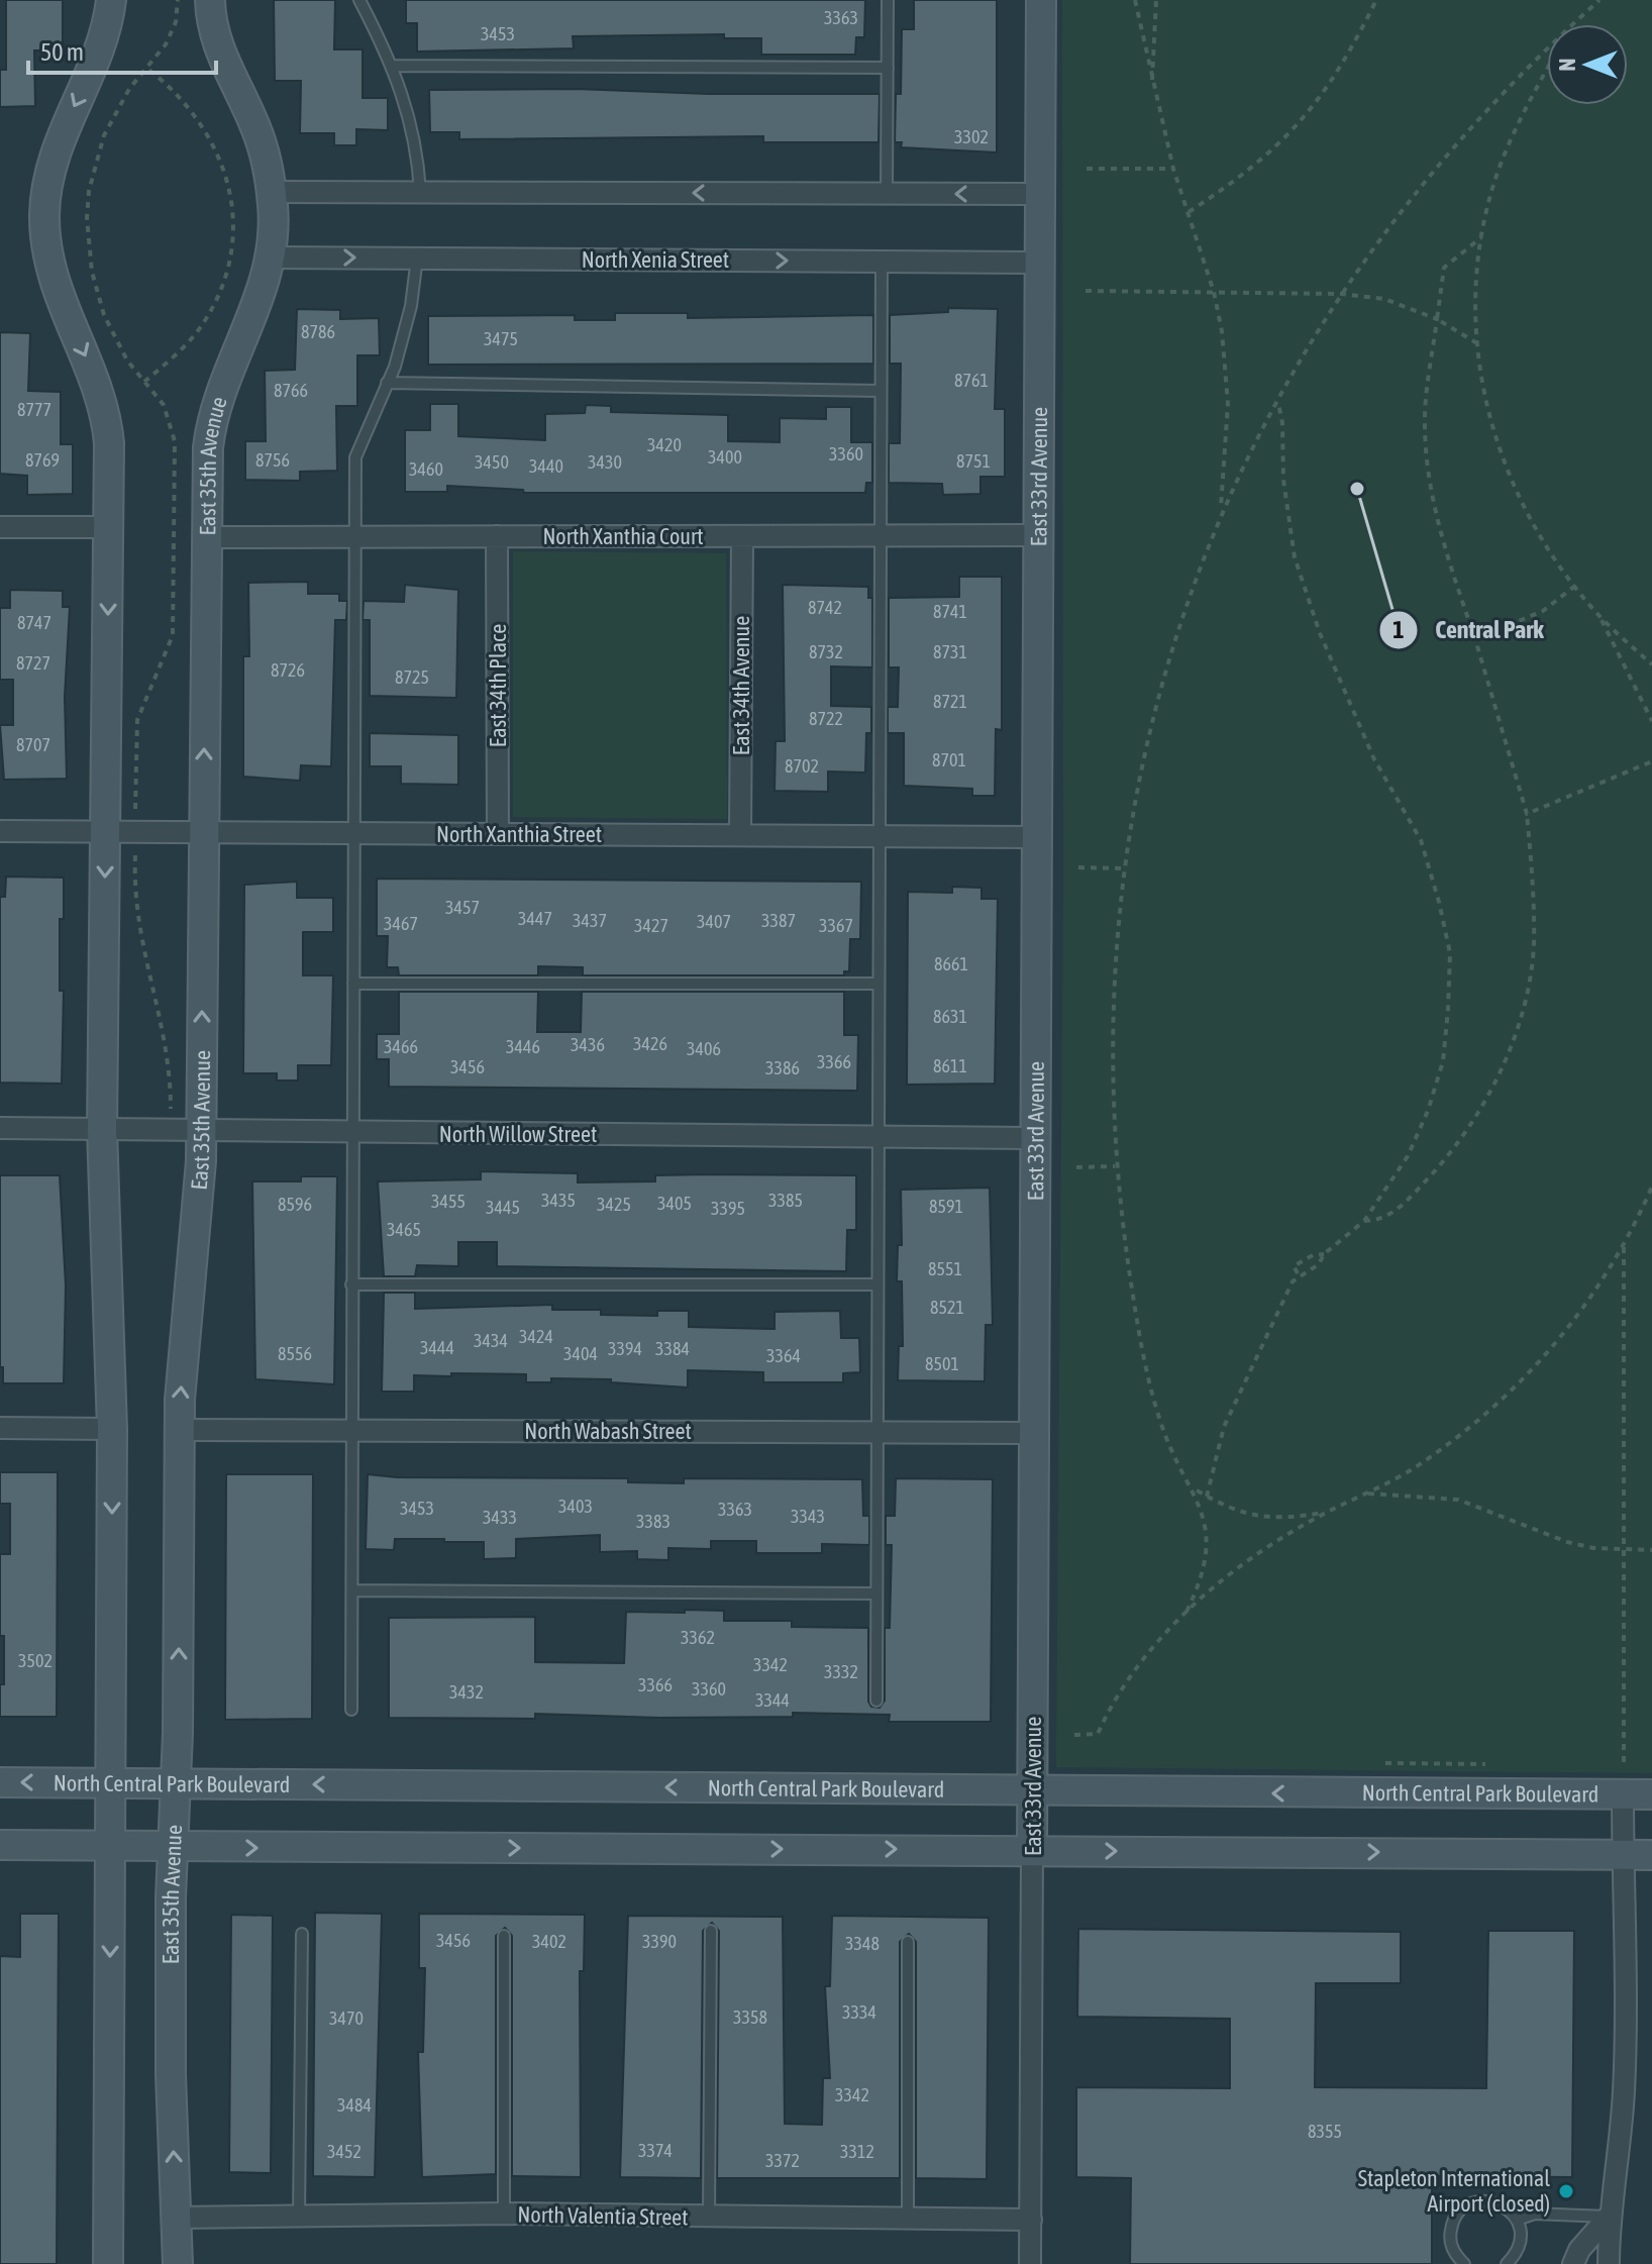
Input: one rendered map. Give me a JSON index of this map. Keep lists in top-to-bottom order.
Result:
{
  "streets": {
    "street": [
      "North Xenia Street",
      "East 35th Avenue",
      "East 33rd Avenue",
      "North Xanthia Court",
      "East 34th Place",
      "East 34th Avenue",
      "North Xanthia Street",
      "North Willow Street",
      "North Wabash Street",
      "North Central Park Boulevard",
      "North Valentia Street"
    ]
  },
  "crossings": [
    ["North Xenia Street", "East 35th Avenue"],
    ["North Xenia Street", "East 33rd Avenue"],
    ["East 35th Avenue", "North Xanthia Court"],
    ["East 35th Avenue", "North Xanthia Street"],
    ["East 35th Avenue", "North Willow Street"],
    ["East 35th Avenue", "North Wabash Street"],
    ["East 35th Avenue", "North Central Park Boulevard"],
    ["East 35th Avenue", "North Valentia Street"],
    ["East 33rd Avenue", "North Xanthia Court"],
    ["East 33rd Avenue", "North Xanthia Street"],
    ["East 33rd Avenue", "North Willow Street"],
    ["East 33rd Avenue", "North Wabash Street"],
    ["East 33rd Avenue", "North Central Park Boulevard"],
    ["East 33rd Avenue", "North Valentia Street"],
    ["North Xanthia Court", "East 34th Place"],
    ["North Xanthia Court", "East 34th Avenue"],
    ["East 34th Place", "North Xanthia Street"],
    ["East 34th Avenue", "North Xanthia Street"]
  ],
  "places": ["Central Park", "Stapleton International Airport (closed)"],
  "house_numbers": [
    "3363",
    "3453",
    "3302",
    "8786",
    "3475",
    "8761",
    "8766",
    "8777",
    "3420",
    "3360",
    "3400",
    "8769",
    "8756",
    "8751",
    "3450",
    "3430",
    "3440",
    "3460",
    "8742",
    "8741",
    "8747",
    "8732",
    "8731",
    "8727",
    "8726",
    "8725",
    "8721",
    "8722",
    "8707",
    "8701",
    "8702",
    "3457",
    "3447",
    "3437",
    "3387",
    "3407",
    "3467",
    "3427",
    "3367",
    "8661",
    "8631",
    "3426",
    "3436",
    "3466",
    "3446",
    "3406",
    "3366",
    "8611",
    "3456",
    "3386",
    "3435",
    "3385",
    "3455",
    "3405",
    "8596",
    "3425",
    "8591",
    "3445",
    "3395",
    "3465",
    "8551",
    "8521",
    "3424",
    "3434",
    "3444",
    "3394",
    "3384",
    "8556",
    "3404",
    "3364",
    "8501",
    "3403",
    "3453",
    "3363",
    "3343",
    "3433",
    "3383",
    "3362",
    "3502",
    "3342",
    "3332",
    "3366",
    "3360",
    "3432",
    "3344",
    "3456",
    "3402",
    "3390",
    "3348",
    "3334",
    "3358",
    "3470",
    "3342",
    "3484",
    "8355",
    "3374",
    "3452",
    "3312",
    "3372"
  ],
  "scale_bar": "50 m",
  "north": "left"
}
